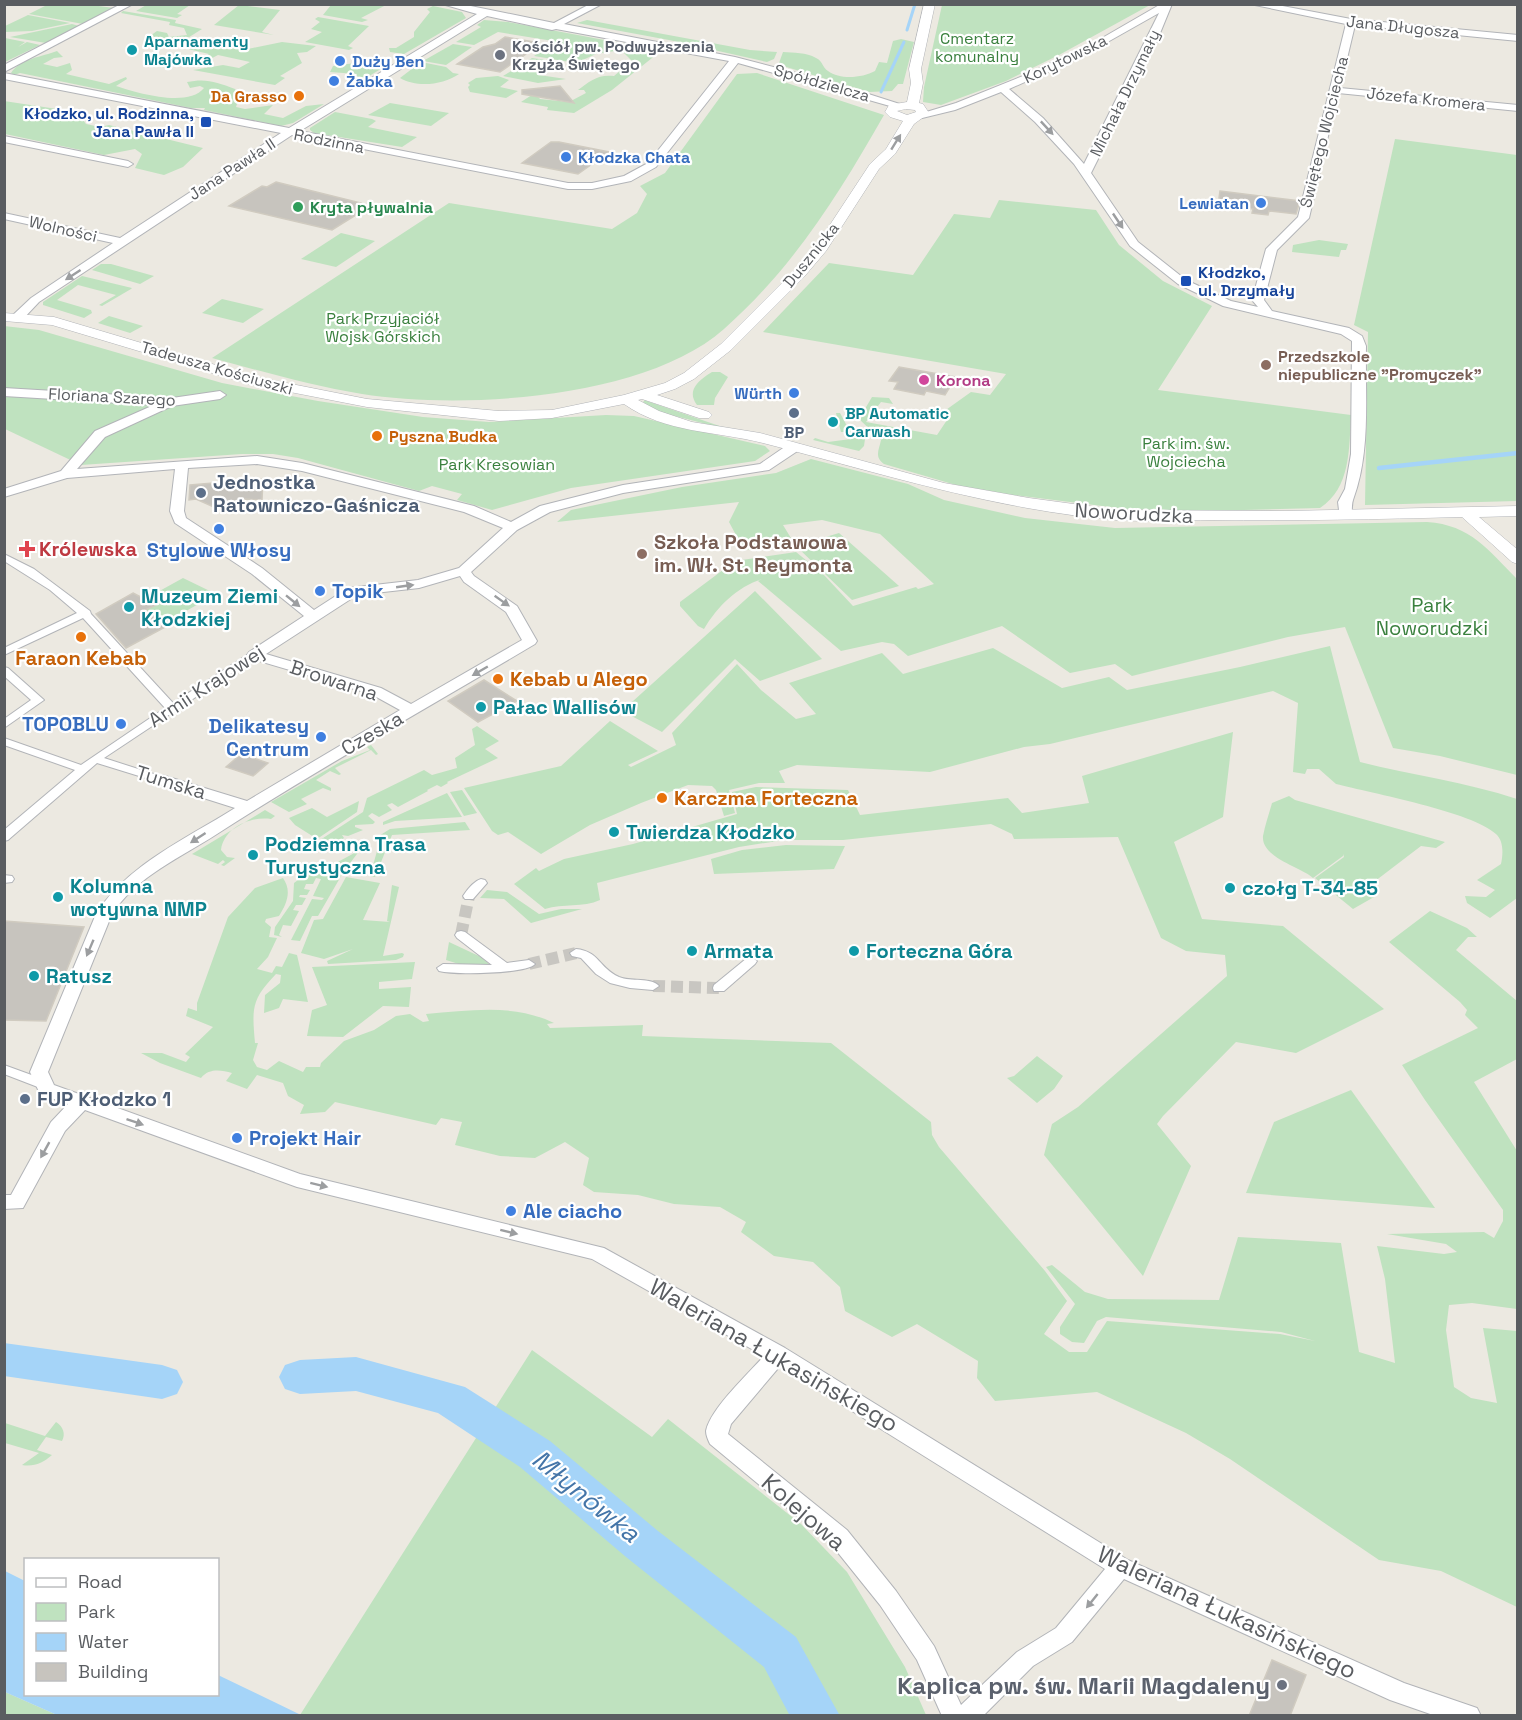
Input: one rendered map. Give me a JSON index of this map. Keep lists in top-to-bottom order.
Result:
{
  "streets": {
    "street": [
      "Jana Długosza",
      "Korytowska",
      "Spółdzielcza",
      "Michała Drzymały",
      "Józefa Kromera",
      "Świętego Wojciecha",
      "Rodzinna",
      "Jana Pawła II",
      "Wolności",
      "Dusznicka",
      "Tadeusza Kościuszki",
      "Floriana Szarego",
      "Noworudzka",
      "Browarna",
      "Armii Krajowej",
      "Czeska",
      "Tumska",
      "Waleriana Łukasińskiego",
      "Kolejowa"
    ]
  },
  "crossings": [
    ["Jana Długosza", "Świętego Wojciecha"],
    ["Korytowska", "Michała Drzymały"],
    ["Korytowska", "Dusznicka"],
    ["Spółdzielcza", "Rodzinna"],
    ["Spółdzielcza", "Jana Pawła II"],
    ["Spółdzielcza", "Dusznicka"],
    ["Michała Drzymały", "Noworudzka"],
    ["Józefa Kromera", "Świętego Wojciecha"],
    ["Rodzinna", "Jana Pawła II"],
    ["Jana Pawła II", "Wolności"],
    ["Jana Pawła II", "Tadeusza Kościuszki"],
    ["Dusznicka", "Tadeusza Kościuszki"],
    ["Dusznicka", "Noworudzka"],
    ["Tadeusza Kościuszki", "Noworudzka"],
    ["Browarna", "Armii Krajowej"],
    ["Browarna", "Czeska"],
    ["Armii Krajowej", "Czeska"],
    ["Armii Krajowej", "Tumska"],
    ["Czeska", "Tumska"],
    ["Czeska", "Waleriana Łukasińskiego"],
    ["Waleriana Łukasińskiego", "Kolejowa"]
  ],
  "one_way": ["Czeska", "Waleriana Łukasińskiego"],
  "water": ["Młynówka"],
  "parks": [
    "Cmentarz komunalny",
    "Park Przyjaciół Wojsk Górskich",
    "Park im. św. Wojciecha",
    "Park Kresowian",
    "Park Noworudzki"
  ],
  "places": {
    "other": [
      "Aparnamenty Majówka",
      "Kościół pw. Podwyższenia Krzyża Świętego",
      "Duży Ben",
      "Żabka",
      "Da Grasso",
      "Kłodzka Chata",
      "Lewiatan",
      "Kryta pływalnia",
      "Przedszkole niepubliczne \"Promyczek\"",
      "Korona",
      "Würth",
      "BP",
      "BP Automatic Carwash",
      "Pyszna Budka",
      "Jednostka Ratowniczo-Gaśnicza",
      "Stylowe Włosy",
      "Szkoła Podstawowa im. Wł. St. Reymonta",
      "Topik",
      "Muzeum Ziemi Kłodzkiej",
      "Faraon Kebab",
      "Kebab u Alego",
      "Pałac Wallisów",
      "TOPOBLU",
      "Delikatesy Centrum",
      "Karczma Forteczna",
      "Twierdza Kłodzko",
      "Podziemna Trasa Turystyczna",
      "czołg T-34-85",
      "Kolumna wotywna NMP",
      "Armata",
      "Forteczna Góra",
      "Ratusz",
      "FUP Kłodzko 1",
      "Projekt Hair",
      "Ale ciacho",
      "Kaplica pw. św. Marii Magdaleny"
    ],
    "transit": ["Kłodzko, ul. Rodzinna, Jana Pawła II", "Kłodzko, ul. Drzymały"],
    "health": ["Królewska"]
  },
  "legend": [
    "Road",
    "Park",
    "Water",
    "Building"
  ]
}
